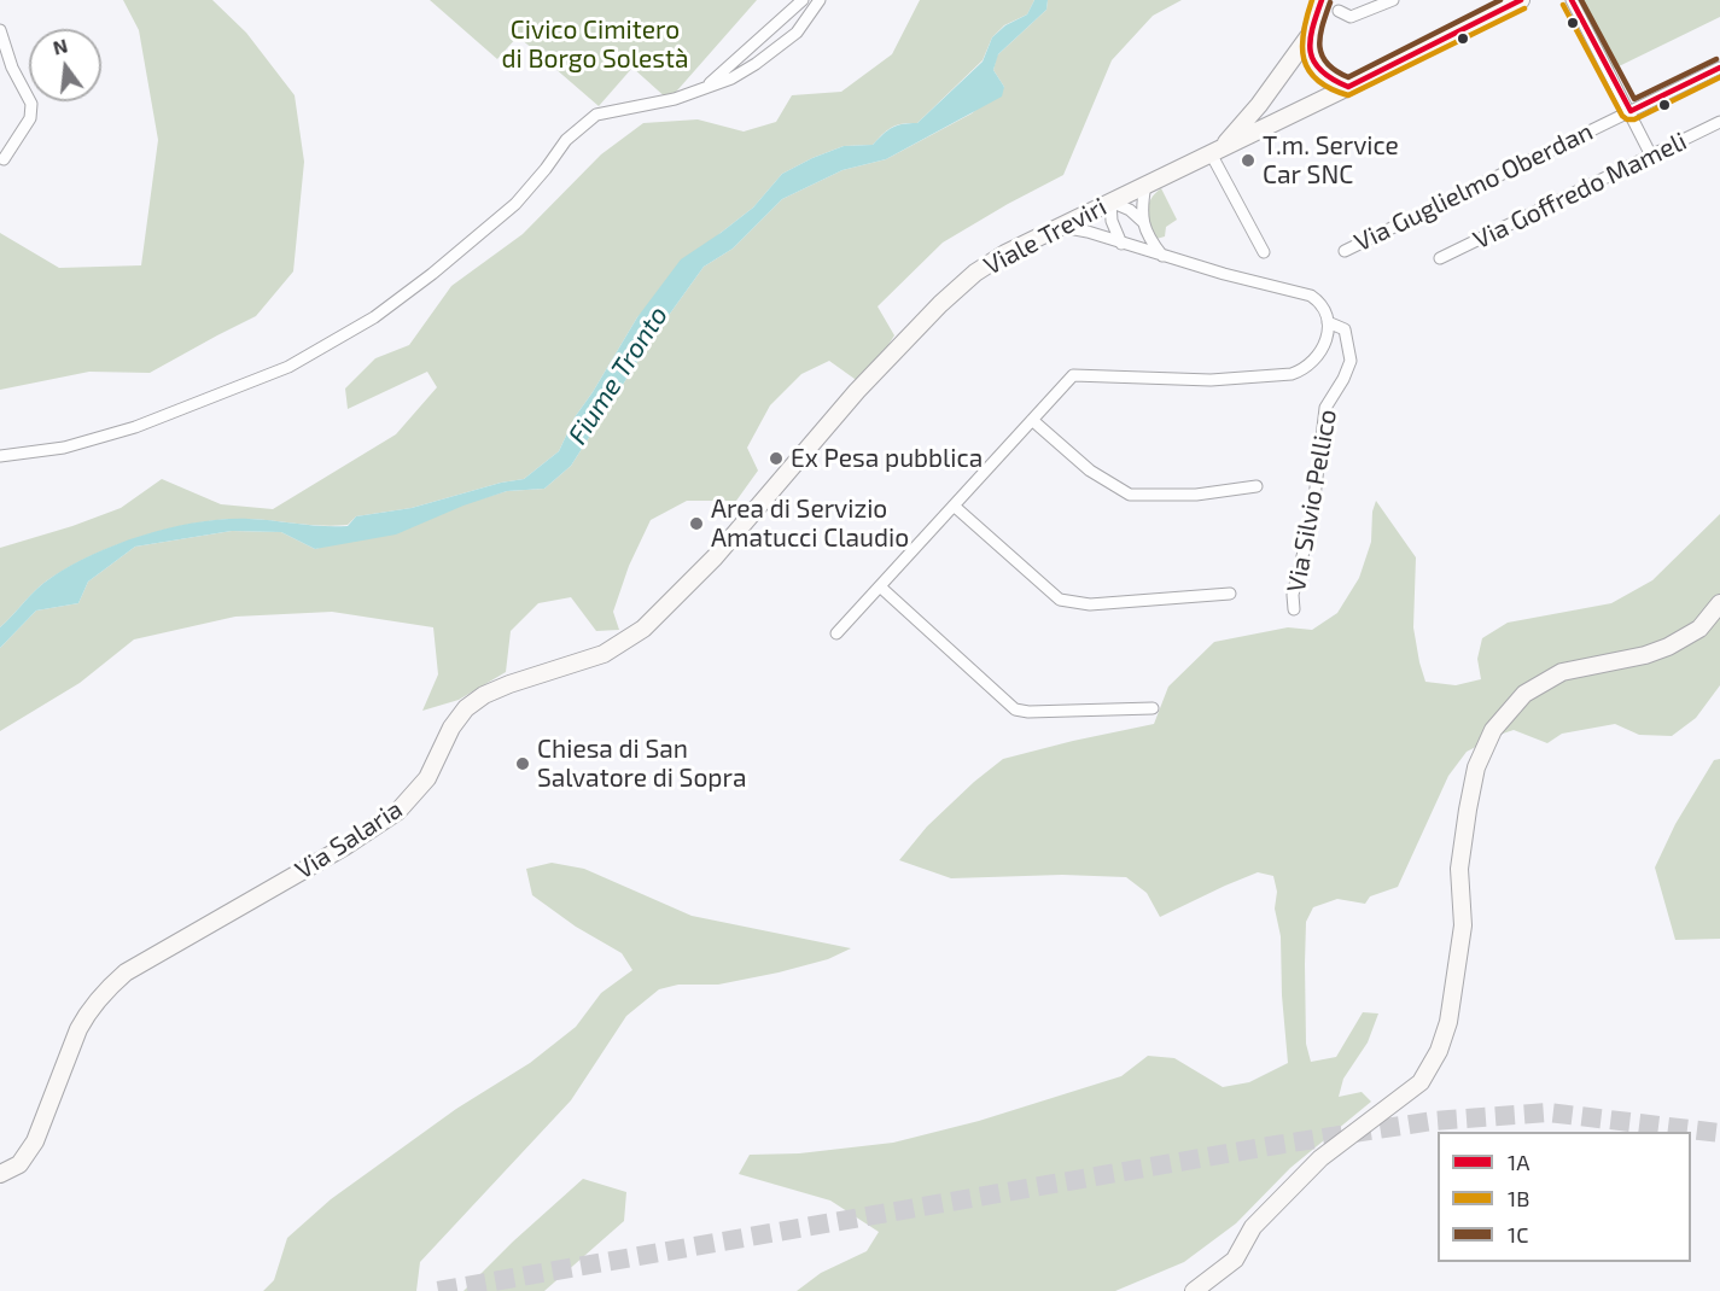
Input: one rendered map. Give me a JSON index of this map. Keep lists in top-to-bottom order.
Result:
{
  "streets": {
    "main road": ["Viale Treviri", "Via Salaria"],
    "street": ["Via Guglielmo Oberdan", "Via Goffredo Mameli", "Via Silvio Pellico"]
  },
  "crossings": [
    ["Viale Treviri", "Via Salaria"]
  ],
  "water": ["Fiume Tronto"],
  "parks": ["Civico Cimitero di Borgo Solestà"],
  "places": [
    "T.m. Service Car SNC",
    "Ex Pesa pubblica",
    "Area di Servizio Amatucci Claudio",
    "Chiesa di San Salvatore di Sopra"
  ],
  "lines": ["transit line 1A", "transit line 1B", "transit line 1C"],
  "legend": ["1A", "1B", "1C"],
  "north": "top"
}
